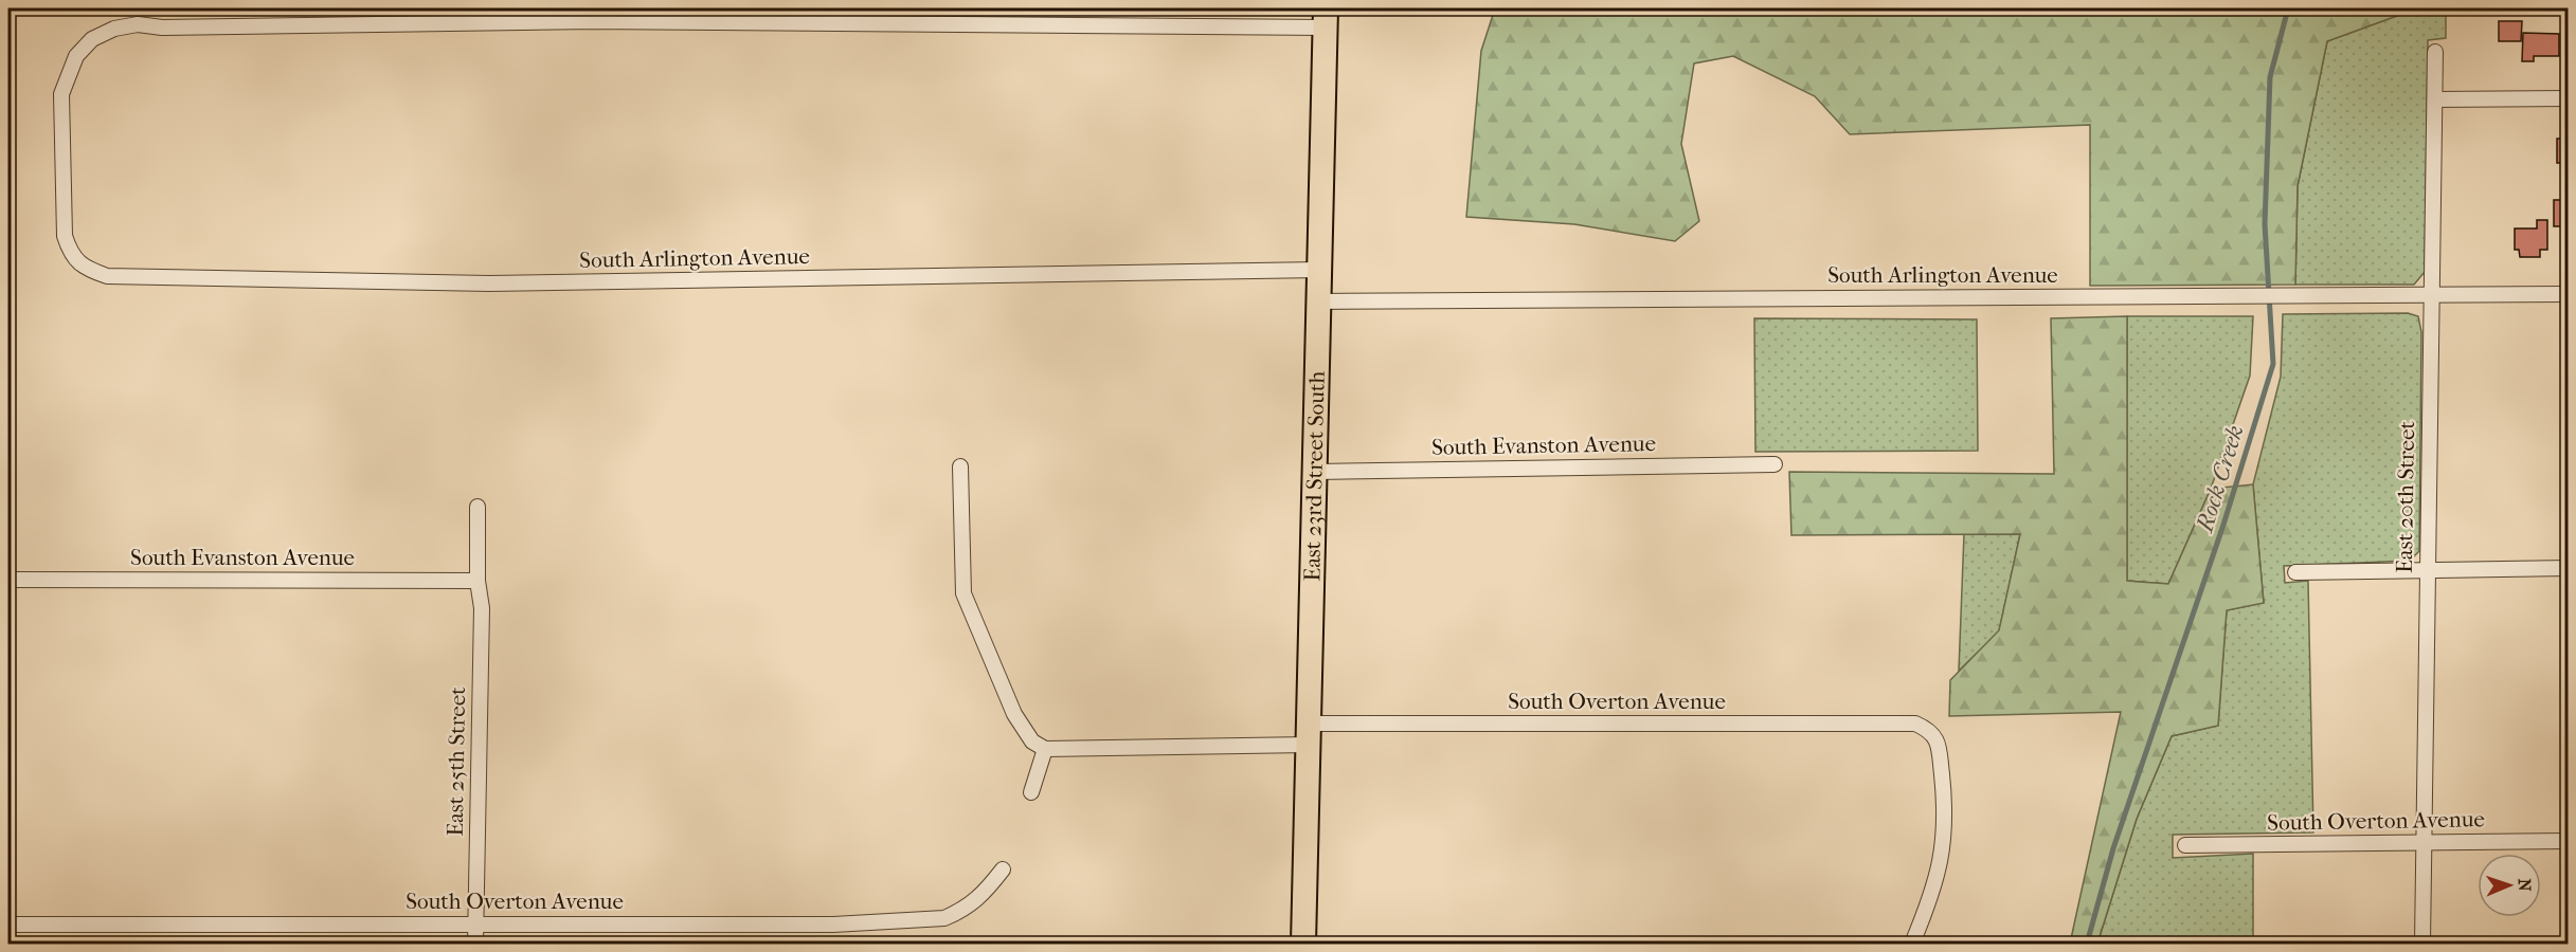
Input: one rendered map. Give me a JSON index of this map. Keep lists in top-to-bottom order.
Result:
{
  "streets": {
    "main road": ["East 23rd Street South"],
    "street": [
      "South Arlington Avenue",
      "South Evanston Avenue",
      "East 20th Street",
      "South Overton Avenue",
      "East 25th Street"
    ]
  },
  "crossings": [
    ["South Arlington Avenue", "East 23rd Street South"],
    ["South Arlington Avenue", "East 20th Street"],
    ["South Evanston Avenue", "East 23rd Street South"],
    ["South Evanston Avenue", "East 25th Street"],
    ["East 23rd Street South", "South Overton Avenue"],
    ["East 20th Street", "South Overton Avenue"],
    ["South Overton Avenue", "East 25th Street"]
  ],
  "water": ["Rock Creek"],
  "north": "right"
}
